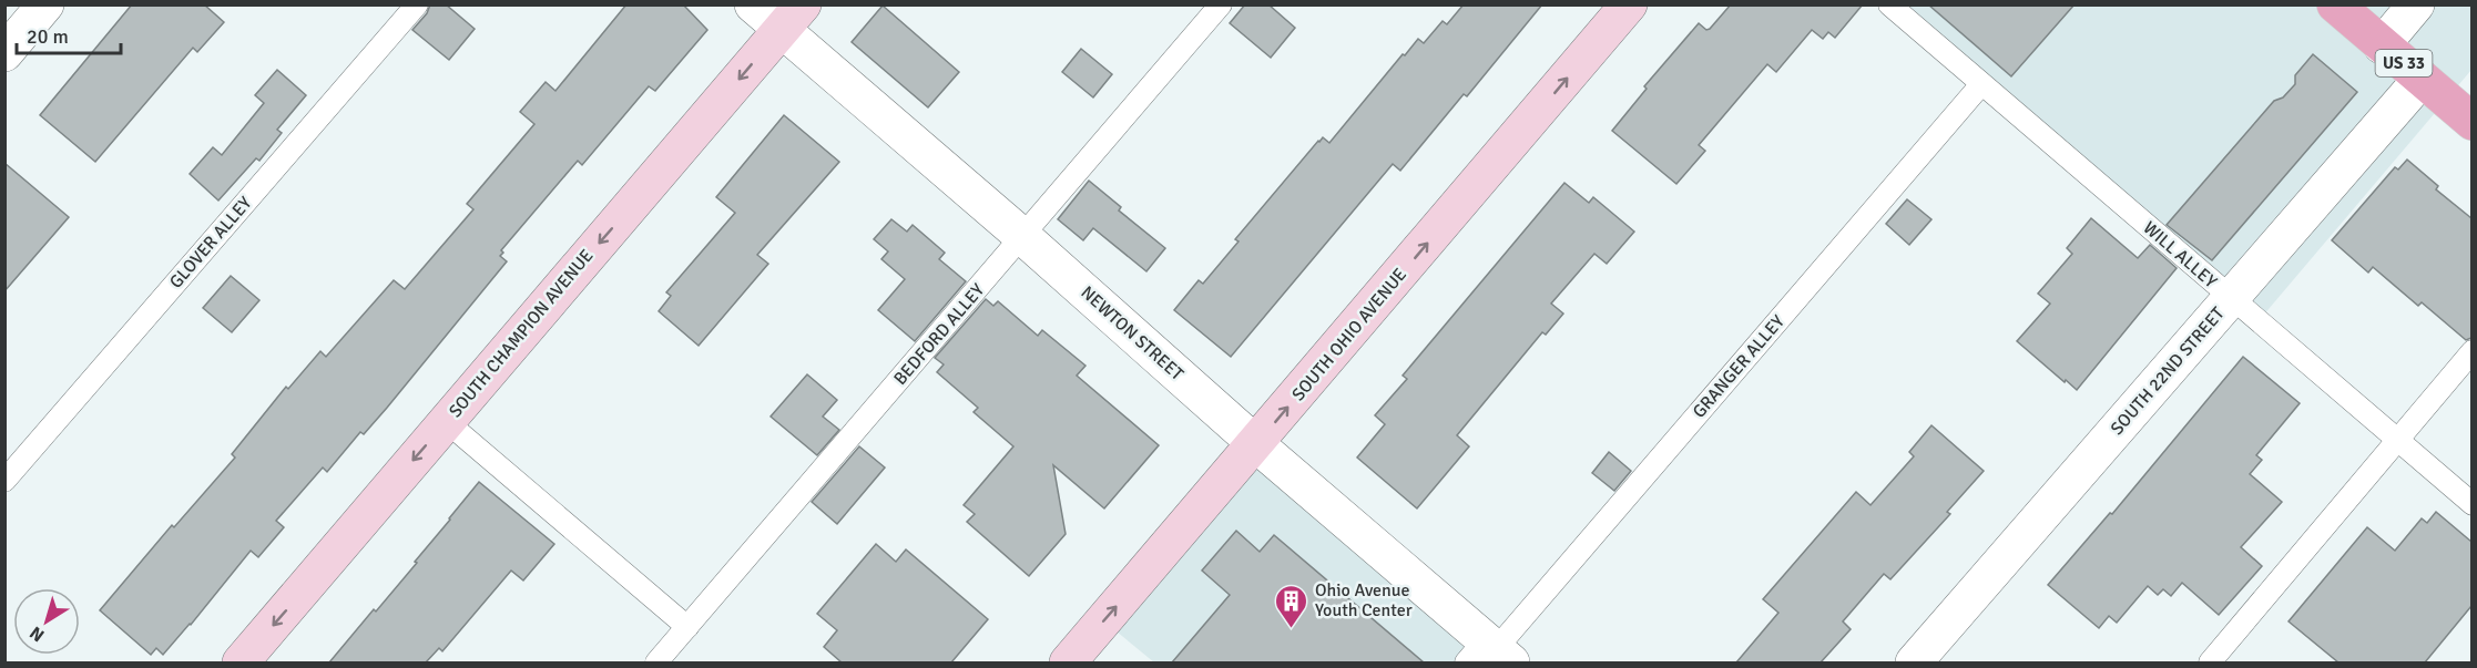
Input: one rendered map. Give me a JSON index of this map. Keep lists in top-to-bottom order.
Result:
{
  "streets": {
    "main road": ["US 33"],
    "street": [
      "SOUTH CHAMPION AVENUE",
      "NEWTON STREET",
      "SOUTH OHIO AVENUE",
      "SOUTH 22ND STREET"
    ],
    "lane": [
      "GLOVER ALLEY",
      "WILL ALLEY",
      "BEDFORD ALLEY",
      "GRANGER ALLEY"
    ]
  },
  "crossings": [
    ["US 33", "SOUTH 22ND STREET"],
    ["WILL ALLEY", "GRANGER ALLEY"],
    ["WILL ALLEY", "SOUTH 22ND STREET"],
    ["SOUTH CHAMPION AVENUE", "NEWTON STREET"],
    ["NEWTON STREET", "BEDFORD ALLEY"],
    ["NEWTON STREET", "SOUTH OHIO AVENUE"],
    ["NEWTON STREET", "GRANGER ALLEY"]
  ],
  "one_way": ["SOUTH CHAMPION AVENUE", "SOUTH OHIO AVENUE"],
  "places": {
    "building": ["Ohio Avenue Youth Center"]
  },
  "scale_bar": "20 m",
  "north": "bottom left"
}
